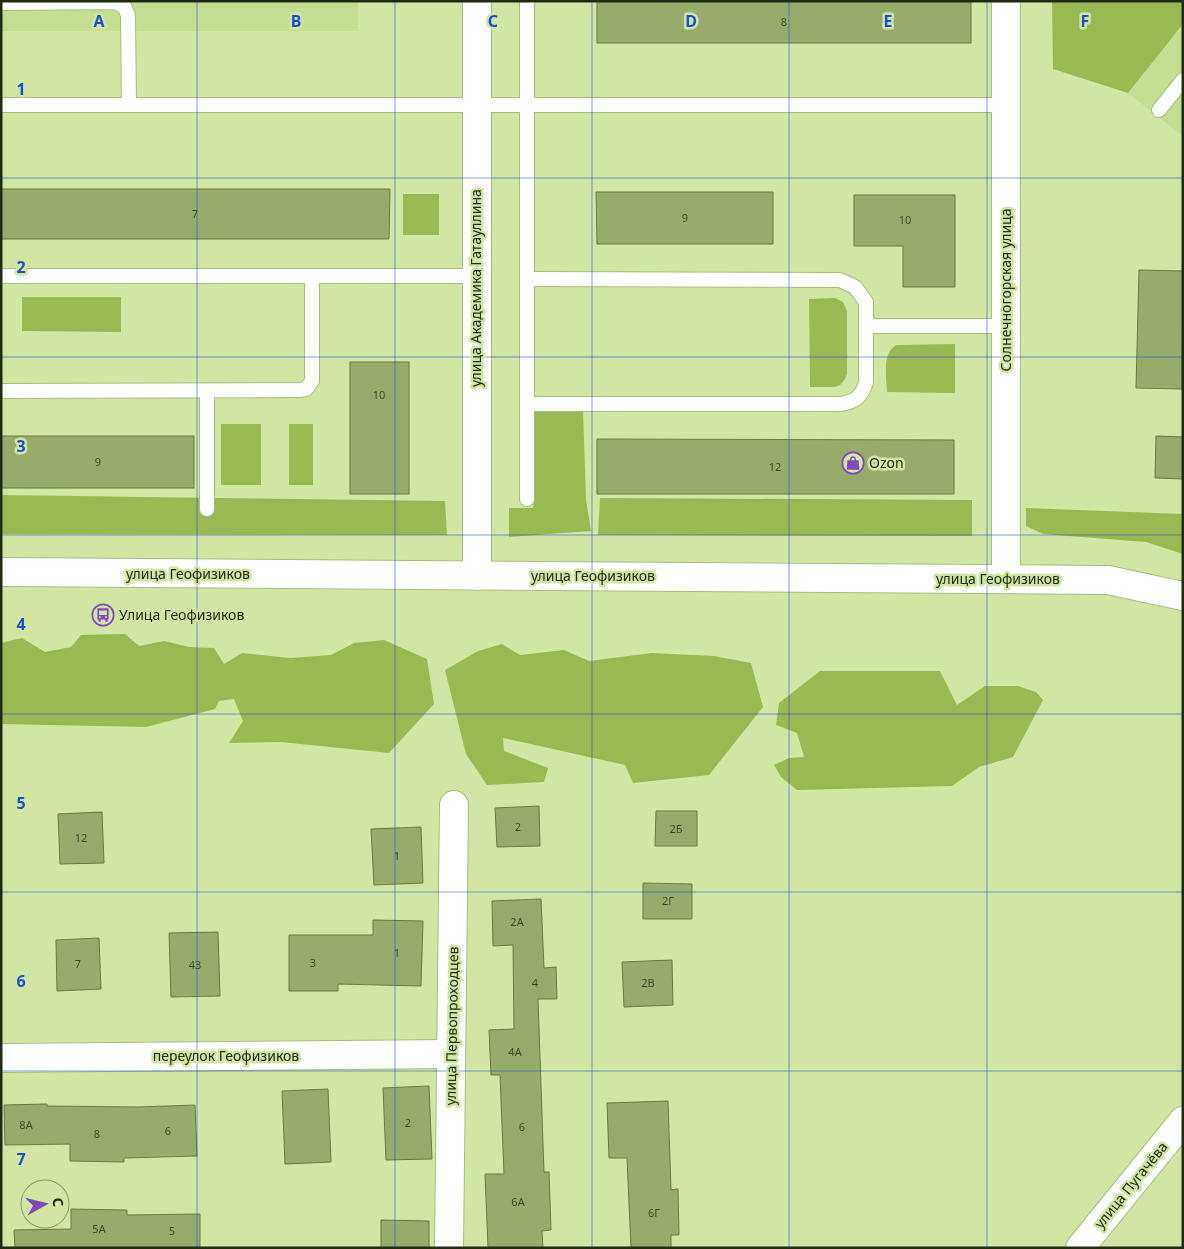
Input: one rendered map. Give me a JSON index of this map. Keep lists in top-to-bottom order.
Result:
{
  "streets": {
    "street": [
      "улица Академика Гатауллина",
      "Солнечногорская улица",
      "улица Геофизиков",
      "улица Первопроходцев",
      "переулок Геофизиков",
      "улица Пугачёва"
    ]
  },
  "crossings": [
    ["улица Академика Гатауллина", "улица Геофизиков"],
    ["Солнечногорская улица", "улица Геофизиков"],
    ["улица Первопроходцев", "переулок Геофизиков"]
  ],
  "places": {
    "shop": ["Ozon"],
    "bus stop": ["Улица Геофизиков"]
  },
  "house_numbers": [
    "8",
    "7",
    "9",
    "10",
    "10",
    "9",
    "12",
    "2",
    "2Б",
    "12",
    "1",
    "2Г",
    "2А",
    "1",
    "3",
    "7",
    "43",
    "4",
    "2В",
    "4А",
    "2",
    "8А",
    "6",
    "6",
    "8",
    "6А",
    "6Г",
    "5А",
    "5"
  ],
  "north": "right",
  "grid": {
    "columns": [
      "A",
      "B",
      "C",
      "D",
      "E",
      "F"
    ],
    "rows": [
      "1",
      "2",
      "3",
      "4",
      "5",
      "6",
      "7"
    ]
  }
}
